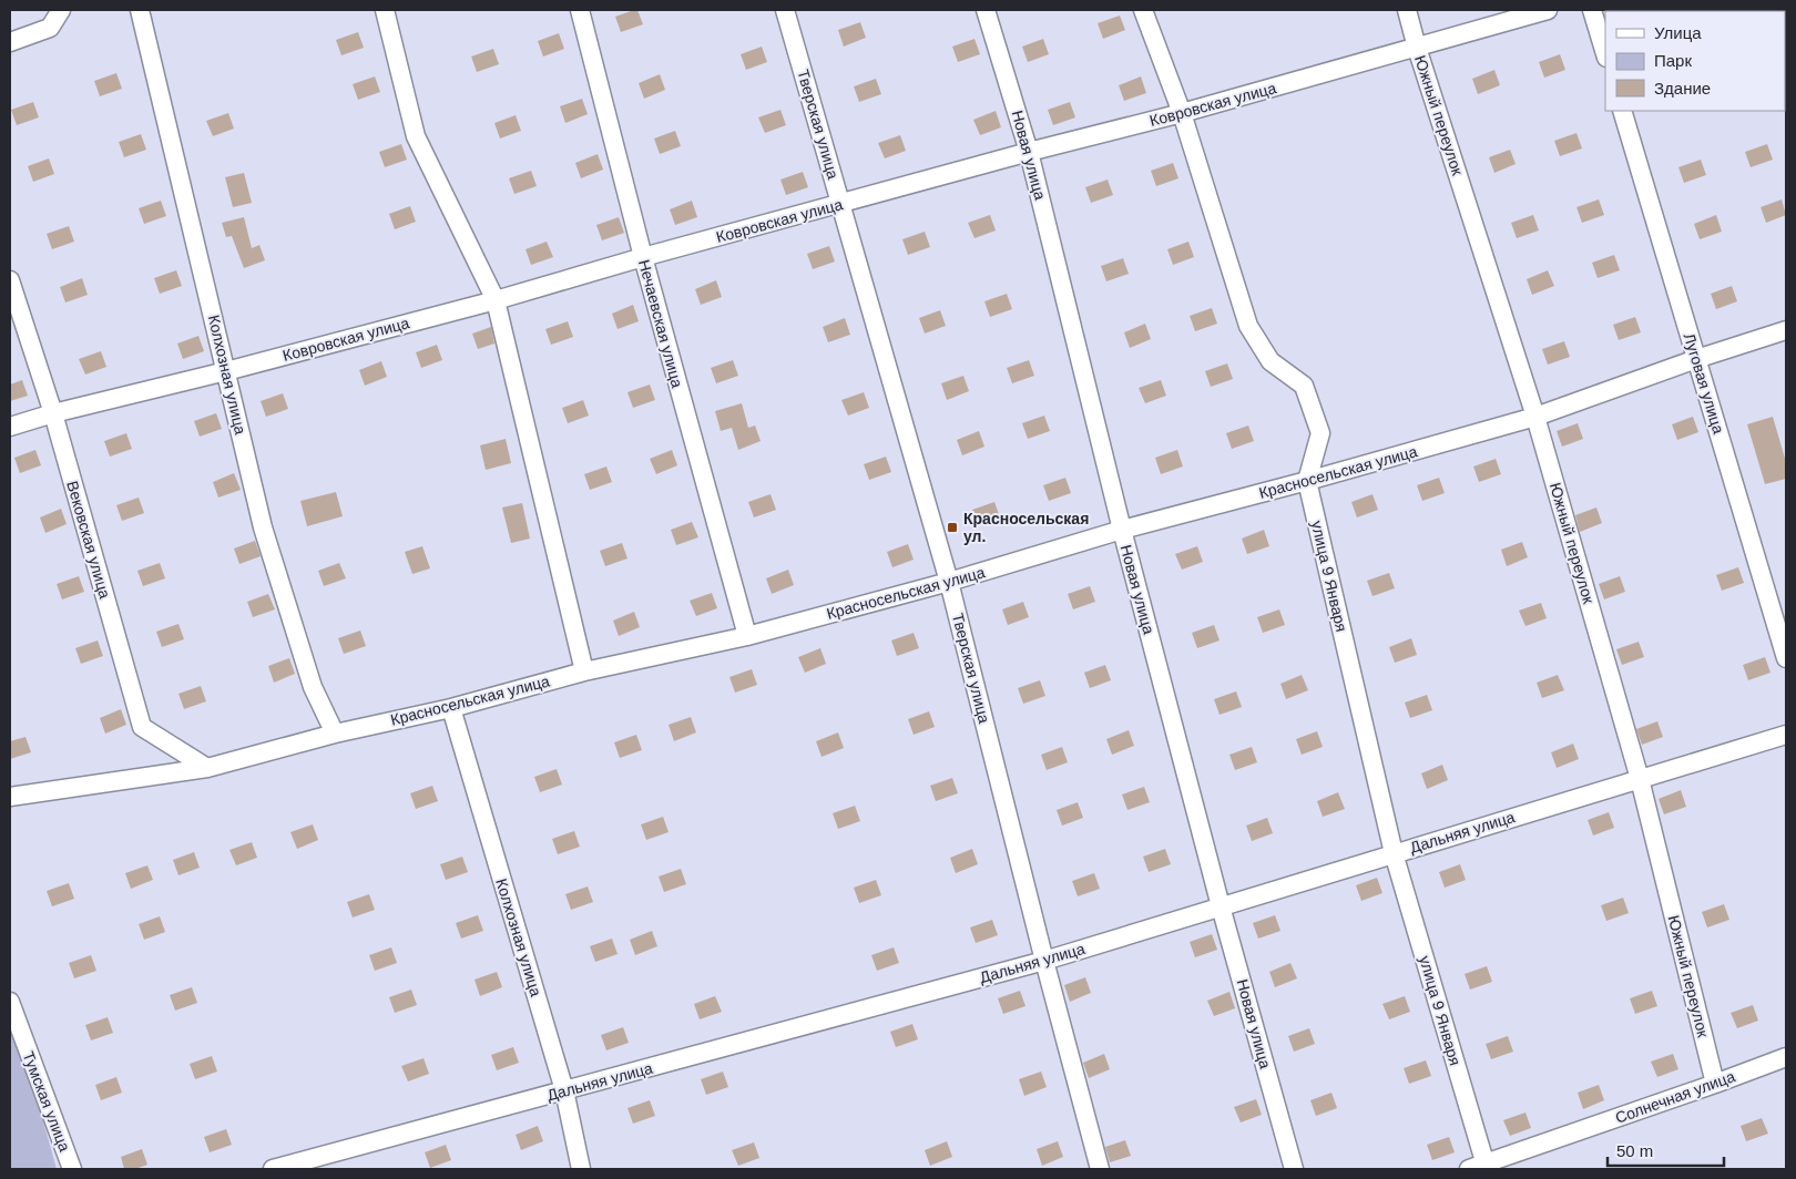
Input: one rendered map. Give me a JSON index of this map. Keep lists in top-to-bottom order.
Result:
{
  "streets": {
    "street": [
      "Ковровская улица",
      "Южный переулок",
      "Тверская улица",
      "Новая улица",
      "Нечаевская улица",
      "Колхозная улица",
      "Луговая улица",
      "Красносельская улица",
      "Вековская улица",
      "улица 9 Января",
      "Дальняя улица",
      "Солнечная улица",
      "Тумская улица"
    ]
  },
  "crossings": [
    ["Ковровская улица", "Южный переулок"],
    ["Ковровская улица", "Тверская улица"],
    ["Ковровская улица", "Новая улица"],
    ["Ковровская улица", "Нечаевская улица"],
    ["Ковровская улица", "Колхозная улица"],
    ["Ковровская улица", "Вековская улица"],
    ["Южный переулок", "Красносельская улица"],
    ["Южный переулок", "Дальняя улица"],
    ["Южный переулок", "Солнечная улица"],
    ["Тверская улица", "Красносельская улица"],
    ["Тверская улица", "Дальняя улица"],
    ["Новая улица", "Красносельская улица"],
    ["Новая улица", "Дальняя улица"],
    ["Нечаевская улица", "Красносельская улица"],
    ["Колхозная улица", "Красносельская улица"],
    ["Колхозная улица", "Дальняя улица"],
    ["Луговая улица", "Красносельская улица"],
    ["Красносельская улица", "Вековская улица"],
    ["Красносельская улица", "улица 9 Января"],
    ["улица 9 Января", "Дальняя улица"],
    ["улица 9 Января", "Солнечная улица"]
  ],
  "places": {
    "transit": ["Красносельская ул."]
  },
  "legend": ["Улица", "Парк", "Здание"],
  "scale_bar": "50 m"
}
